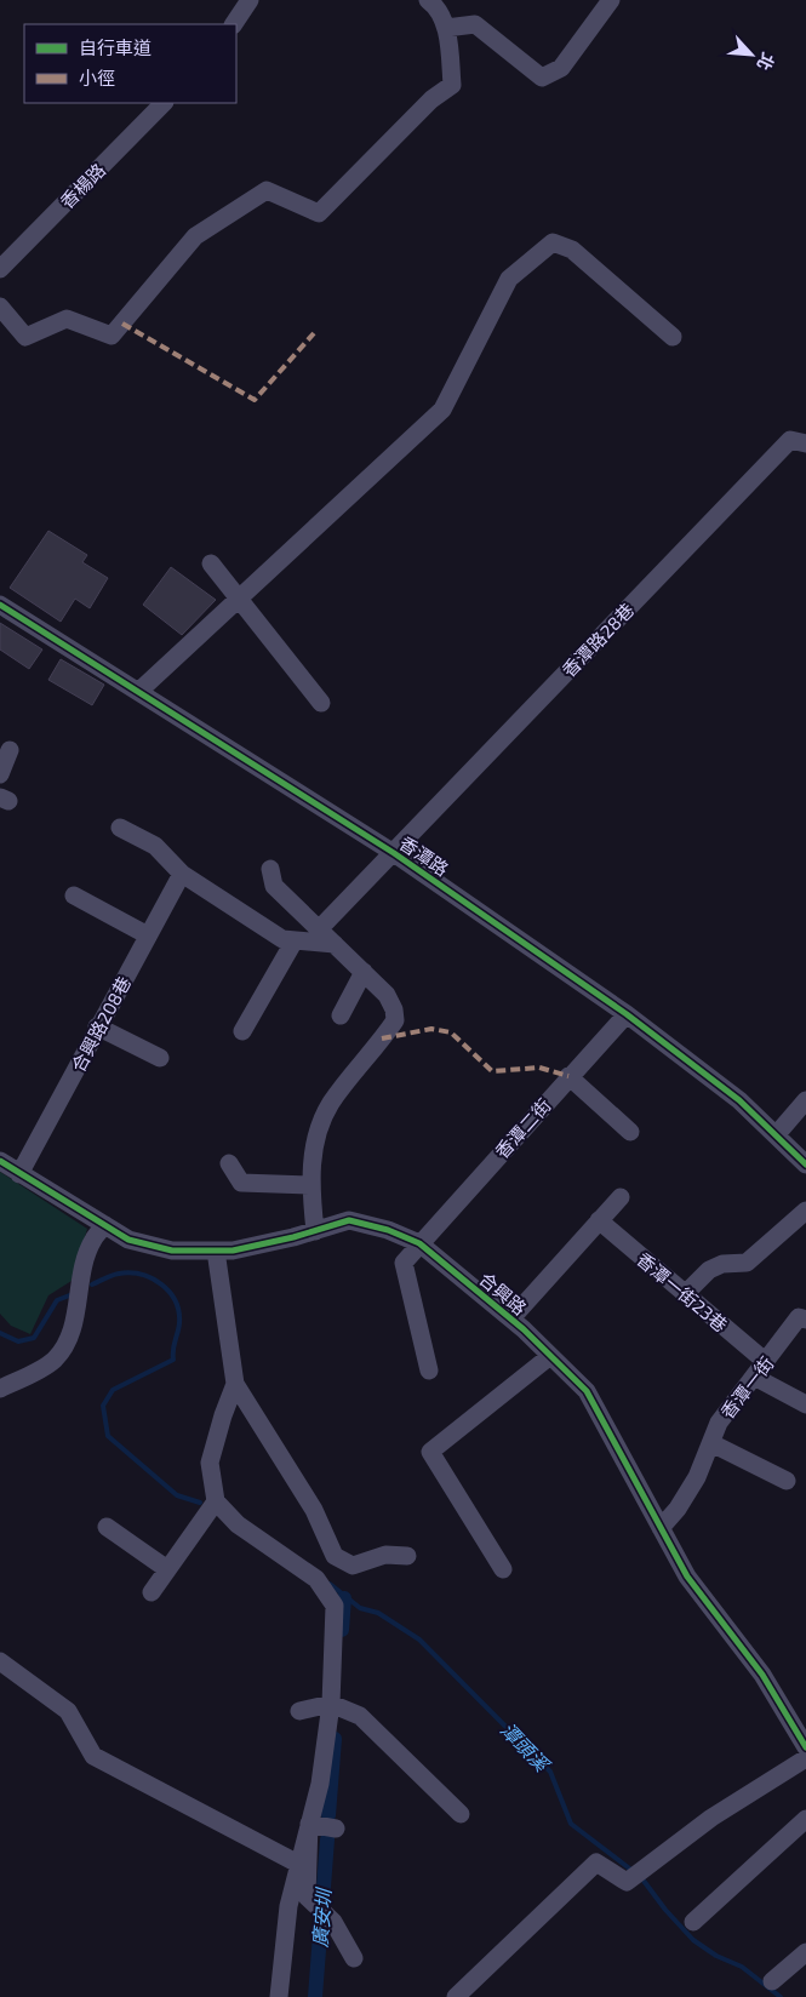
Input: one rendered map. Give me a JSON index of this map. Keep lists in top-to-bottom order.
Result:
{
  "streets": {
    "street": [
      "香楊路",
      "香潭路28巷",
      "香潭路",
      "合興路208巷",
      "香潭二街",
      "香潭一街23巷",
      "合興路",
      "香潭一街"
    ]
  },
  "crossings": [
    ["香潭路28巷", "香潭路"],
    ["香潭路", "香潭二街"],
    ["合興路208巷", "合興路"],
    ["香潭二街", "合興路"],
    ["香潭一街23巷", "合興路"],
    ["香潭一街23巷", "香潭一街"],
    ["合興路", "香潭一街"]
  ],
  "water": ["潭頭溪", "廣安圳"],
  "legend": ["自行車道", "小徑"],
  "north": "bottom right"
}
